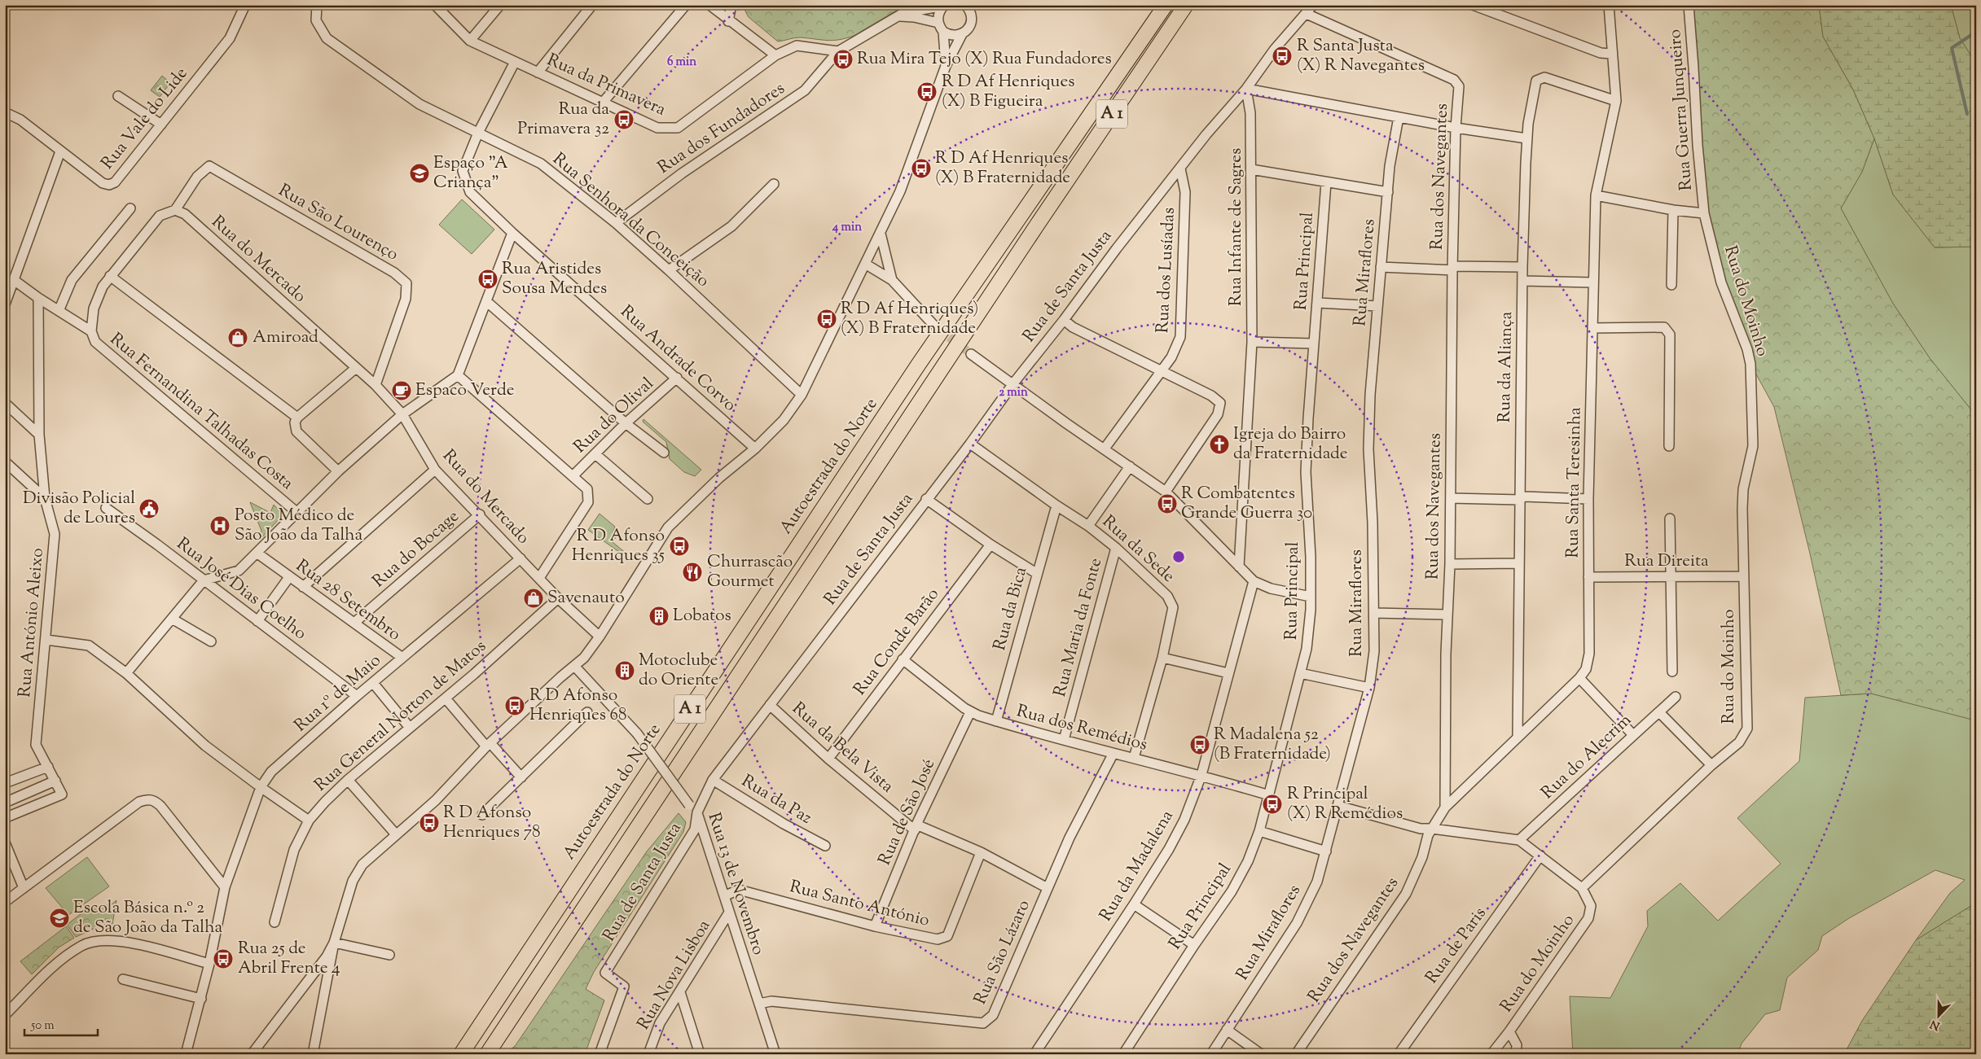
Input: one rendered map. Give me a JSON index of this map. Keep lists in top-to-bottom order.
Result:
{
  "streets": {
    "highway": ["A 1", "Autoestrada do Norte"],
    "street": [
      "Rua da Primavera",
      "Rua Guerra Junqueiro",
      "Rua Vale do Lide",
      "Rua dos Fundadores",
      "Rua dos Navegantes",
      "Rua Senhora da Conceição",
      "Rua São Lourenço",
      "Rua Infante de Sagres",
      "Rua do Mercado",
      "Rua Principal",
      "Rua dos Lusíadas",
      "Rua Miraflores",
      "Rua de Santa Justa",
      "Rua do Moinho",
      "Rua Andrade Corvo",
      "Rua da Aliança",
      "Rua Fernandina Talhadas Costa",
      "Rua do Olival",
      "Rua Santa Teresinha",
      "Rua do Bocage",
      "Rua da Sede",
      "Rua Direita",
      "Rua José Dias Coelho",
      "Rua 28 Setembro",
      "Rua da Bica",
      "Rua António Aleixo",
      "Rua Maria da Fonte",
      "Rua Conde Barão",
      "Rua 1º de Maio",
      "Rua General Norton de Matos",
      "Rua dos Remédios",
      "Rua da Bela Vista",
      "Rua do Alecrim",
      "Rua da Paz",
      "Rua de São José",
      "Rua da Madalena",
      "Rua 13 de Novembro",
      "Rua Santo António",
      "Rua de Paris",
      "Rua São Lázaro",
      "Rua Nova Lisboa"
    ]
  },
  "crossings": [
    ["Rua da Primavera", "Rua dos Fundadores"],
    ["Rua da Primavera", "Rua Andrade Corvo"],
    ["Rua Guerra Junqueiro", "Rua do Moinho"],
    ["Rua dos Fundadores", "Rua Senhora da Conceição"],
    ["Rua dos Navegantes", "Rua de Santa Justa"],
    ["Rua dos Navegantes", "Rua Santa Teresinha"],
    ["Rua Senhora da Conceição", "Rua Andrade Corvo"],
    ["Rua São Lourenço", "Rua do Mercado"],
    ["Rua Infante de Sagres", "Rua de Santa Justa"],
    ["Rua do Mercado", "Rua do Bocage"],
    ["Rua do Mercado", "Rua 1º de Maio"],
    ["Rua do Mercado", "Rua General Norton de Matos"],
    ["Rua Principal", "Rua dos Remédios"],
    ["Rua dos Lusíadas", "Rua de Santa Justa"],
    ["Rua de Santa Justa", "Rua da Sede"],
    ["Rua de Santa Justa", "Rua da Bela Vista"],
    ["Rua de Santa Justa", "Rua da Paz"],
    ["Rua de Santa Justa", "Rua 13 de Novembro"],
    ["Rua do Moinho", "Rua Direita"],
    ["Rua Andrade Corvo", "Rua do Olival"],
    ["Rua da Aliança", "Rua Santa Teresinha"],
    ["Rua Santa Teresinha", "Rua Direita"],
    ["Rua do Bocage", "Rua 28 Setembro"],
    ["Rua da Sede", "Rua da Bica"],
    ["Rua da Sede", "Rua Maria da Fonte"],
    ["Rua da Sede", "Rua dos Remédios"],
    ["Rua José Dias Coelho", "Rua 1º de Maio"],
    ["Rua 28 Setembro", "Rua 1º de Maio"],
    ["Rua da Bica", "Rua dos Remédios"],
    ["Rua Maria da Fonte", "Rua dos Remédios"],
    ["Rua Conde Barão", "Rua dos Remédios"],
    ["Rua Conde Barão", "Rua da Bela Vista"],
    ["Rua dos Remédios", "Rua de São José"],
    ["Rua dos Remédios", "Rua da Madalena"],
    ["Rua dos Remédios", "Rua São Lázaro"],
    ["Rua da Bela Vista", "Rua de São José"],
    ["Rua da Bela Vista", "Rua Santo António"],
    ["Rua da Bela Vista", "Rua São Lázaro"],
    ["Rua de São José", "Rua Santo António"],
    ["Rua 13 de Novembro", "Rua Santo António"],
    ["Rua 13 de Novembro", "Rua São Lázaro"],
    ["Rua 13 de Novembro", "Rua Nova Lisboa"]
  ],
  "places": {
    "bus stop": [
      "R Santa Justa (X) R Navegantes",
      "Rua Mira Tejo (X) Rua Fundadores",
      "R D Af Henriques (X) B Figueira",
      "Rua da Primavera 32",
      "R D Af Henriques (X) B Fraternidade",
      "Rua Aristides Sousa Mendes",
      "R D Af Henriques) (X) B Fraternidade",
      "R Combatentes Grande Guerra 30",
      "R D Afonso Henriques 35",
      "R D Afonso Henriques 68",
      "R Madalena 52 (B Fraternidade)",
      "R Principal (X) R Remédios",
      "R D Afonso Henriques 78",
      "Rua 25 de Abril Frente 4"
    ],
    "school or university": ["Espaço \"A Criança\"", "Escola Básica n.º 2 de São João da Talha"],
    "shop": ["Amiroad", "Savenauto"],
    "cafe": ["Espaco Verde"],
    "church": ["Igreja do Bairro da Fraternidade"],
    "public building": ["Divisão Policial de Loures"],
    "hospital": ["Posto Médico de São João da Talha"],
    "restaurant": ["Churrascão Gourmet"],
    "building": ["Lobatos", "Motoclube do Oriente"]
  },
  "scale_bar": "50 m",
  "north": "bottom",
  "rings": ["6 min", "4 min", "2 min"]
}
